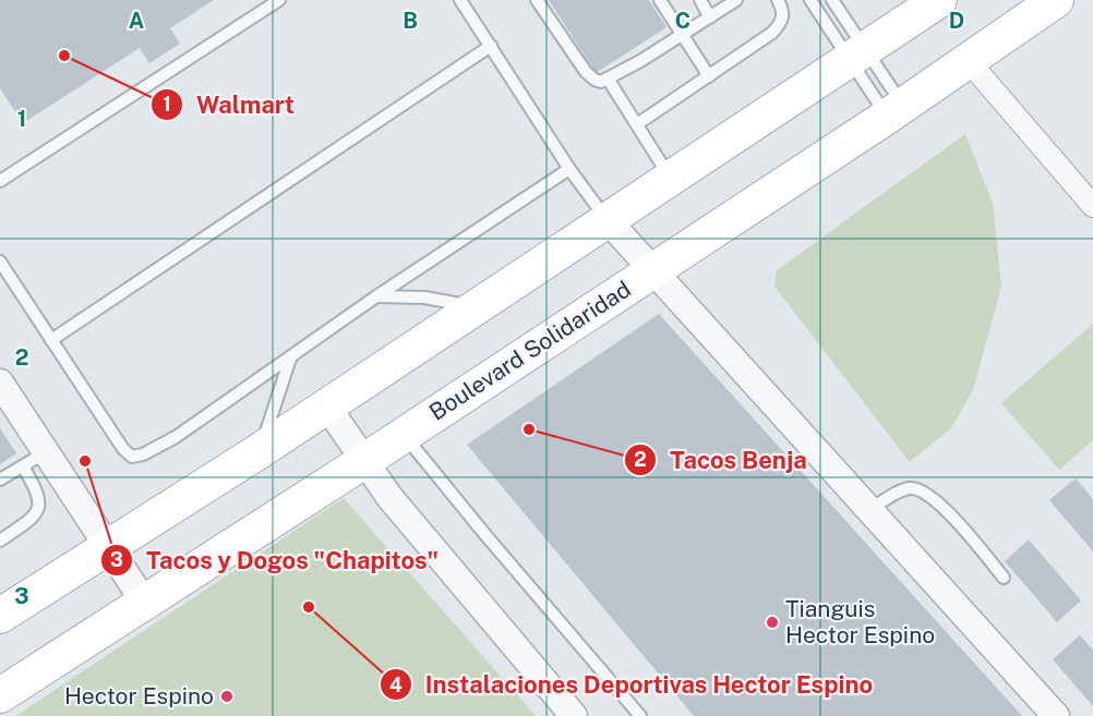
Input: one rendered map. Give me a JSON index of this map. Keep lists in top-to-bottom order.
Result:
{
  "streets": {
    "main road": ["Boulevard Solidaridad"]
  },
  "places": [
    "Walmart",
    "Tacos Benja",
    "Tacos y Dogos \"Chapitos\"",
    "Instalaciones Deportivas Hector Espino",
    "Tianguis Hector Espino",
    "Hector Espino"
  ],
  "grid": {
    "columns": [
      "A",
      "B",
      "C",
      "D"
    ],
    "rows": ["1", "2", "3"]
  }
}
